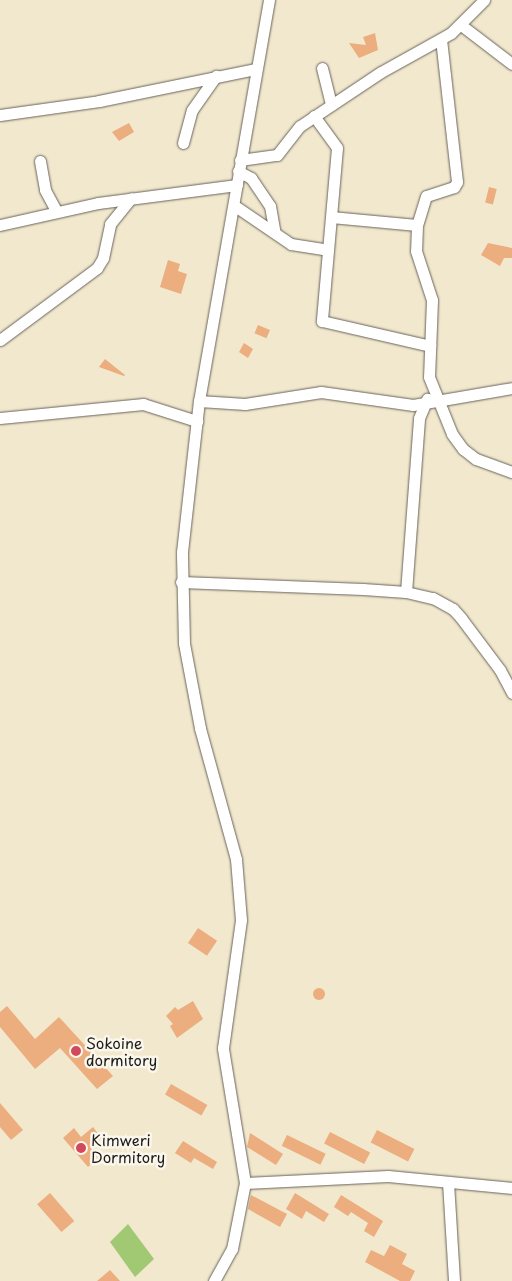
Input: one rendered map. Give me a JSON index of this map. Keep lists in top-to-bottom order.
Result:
{
  "places": ["Sokoine dormitory", "Kimweri Dormitory"]
}
